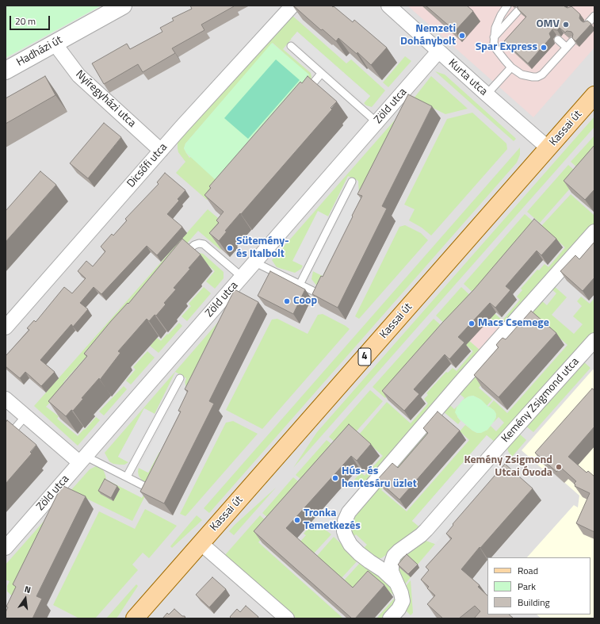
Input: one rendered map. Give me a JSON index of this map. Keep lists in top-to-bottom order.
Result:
{
  "streets": {
    "main road": ["Kassai út", "4"],
    "street": [
      "Hadházi út",
      "Kurta utca",
      "Nyíregyházi utca",
      "Zöld utca",
      "Dicsőfi utca",
      "Kemény Zsigmond utca"
    ]
  },
  "crossings": [
    ["Hadházi út", "Nyíregyházi utca"],
    ["Kurta utca", "Zöld utca"],
    ["Kurta utca", "Kassai út"],
    ["Nyíregyházi utca", "Dicsőfi utca"]
  ],
  "places": [
    "OMV",
    "Nemzeti Dohánybolt",
    "Spar Express",
    "Sütemény- és Italbolt",
    "Coop",
    "Macs Csemege",
    "Kemény Zsigmond Utcai Óvoda",
    "Hús- és hentesáru üzlet",
    "Tronka Temetkezés"
  ],
  "legend": ["Road", "Park", "Building"],
  "scale_bar": "20 m",
  "north": "top"
}
